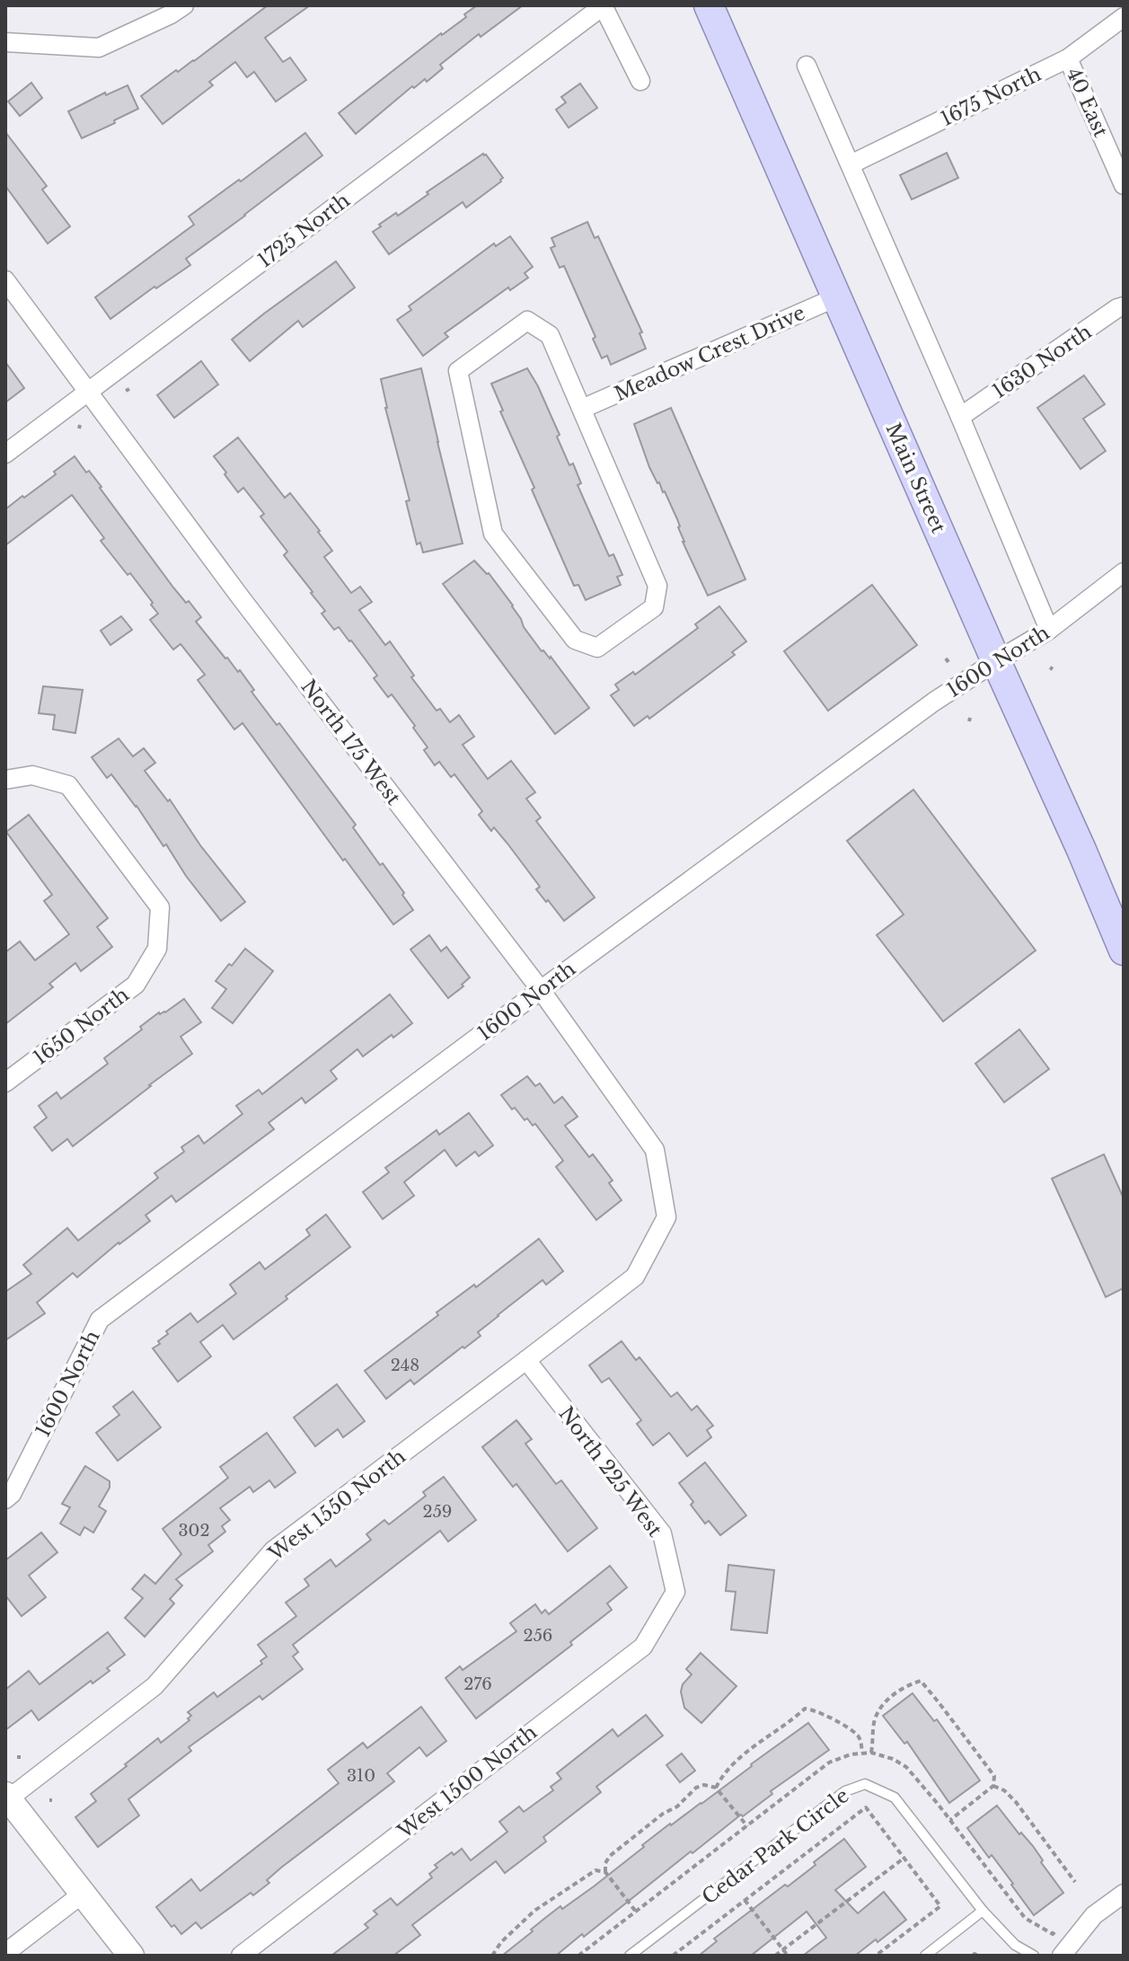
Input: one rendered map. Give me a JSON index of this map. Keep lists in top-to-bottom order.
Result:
{
  "streets": {
    "main road": ["Main Street"],
    "street": [
      "1675 North",
      "40 East",
      "1725 North",
      "Meadow Crest Drive",
      "1630 North",
      "1600 North",
      "North 175 West",
      "1650 North",
      "North 225 West",
      "West 1550 North",
      "West 1500 North"
    ],
    "lane": ["Cedar Park Circle"]
  },
  "crossings": [
    ["1675 North", "40 East"],
    ["1725 North", "North 175 West"],
    ["Meadow Crest Drive", "Main Street"],
    ["Main Street", "1600 North"],
    ["1600 North", "North 175 West"],
    ["North 175 West", "West 1550 North"],
    ["North 225 West", "West 1550 North"],
    ["North 225 West", "West 1500 North"]
  ],
  "house_numbers": [
    "248",
    "259",
    "302",
    "256",
    "276",
    "310"
  ]
}
